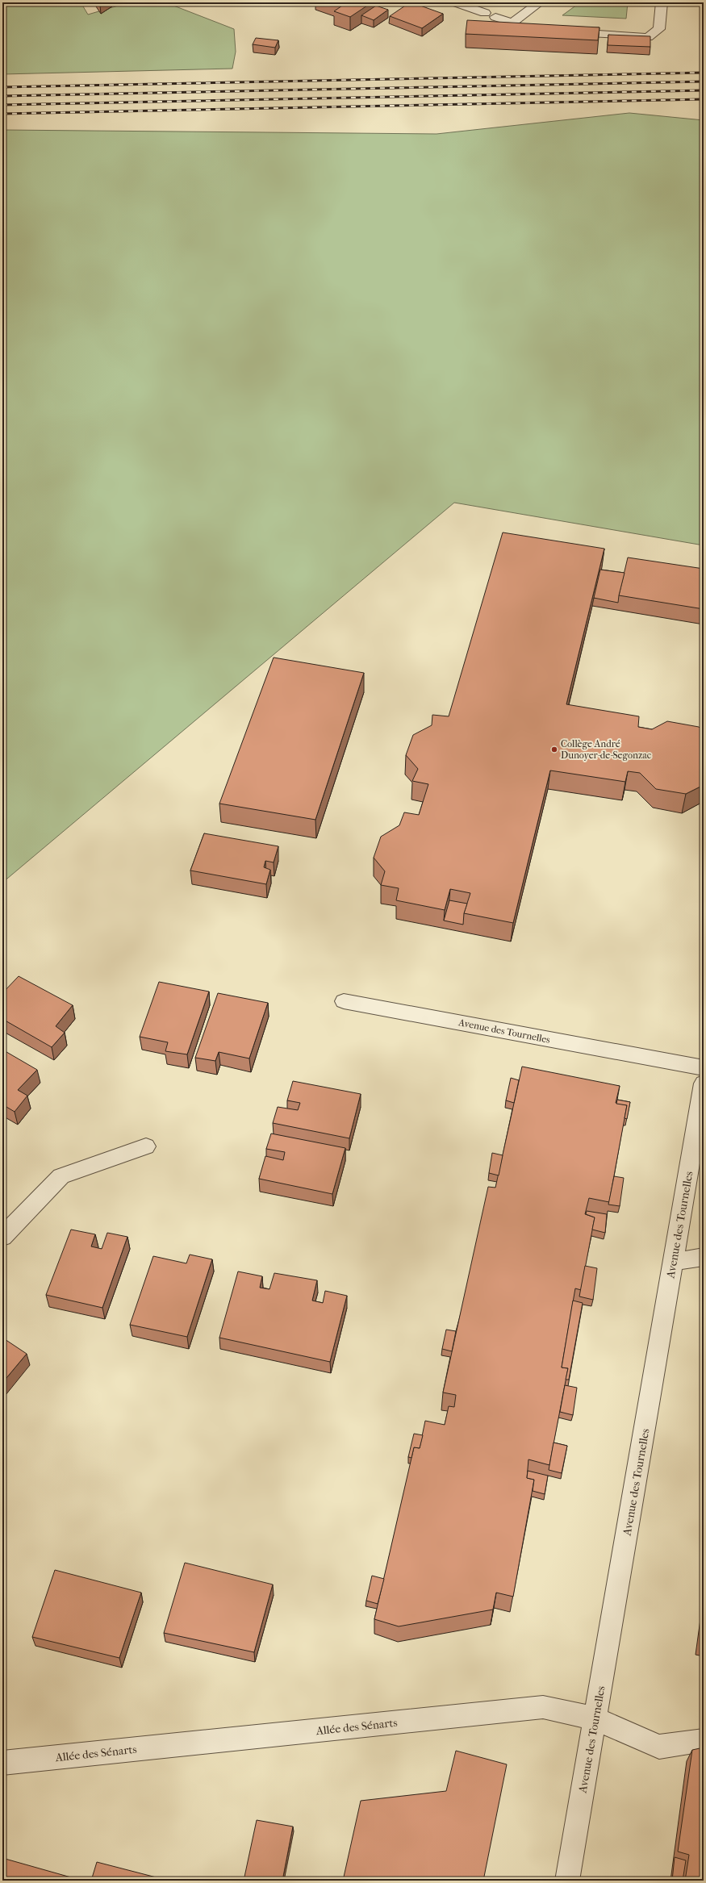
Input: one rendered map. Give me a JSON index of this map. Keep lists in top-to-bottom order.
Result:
{
  "streets": {
    "street": ["Avenue des Tournelles", "Allée des Sénarts"]
  },
  "crossings": [
    ["Avenue des Tournelles", "Allée des Sénarts"]
  ],
  "places": ["Collège André Dunoyer-de-Segonzac"]
}
